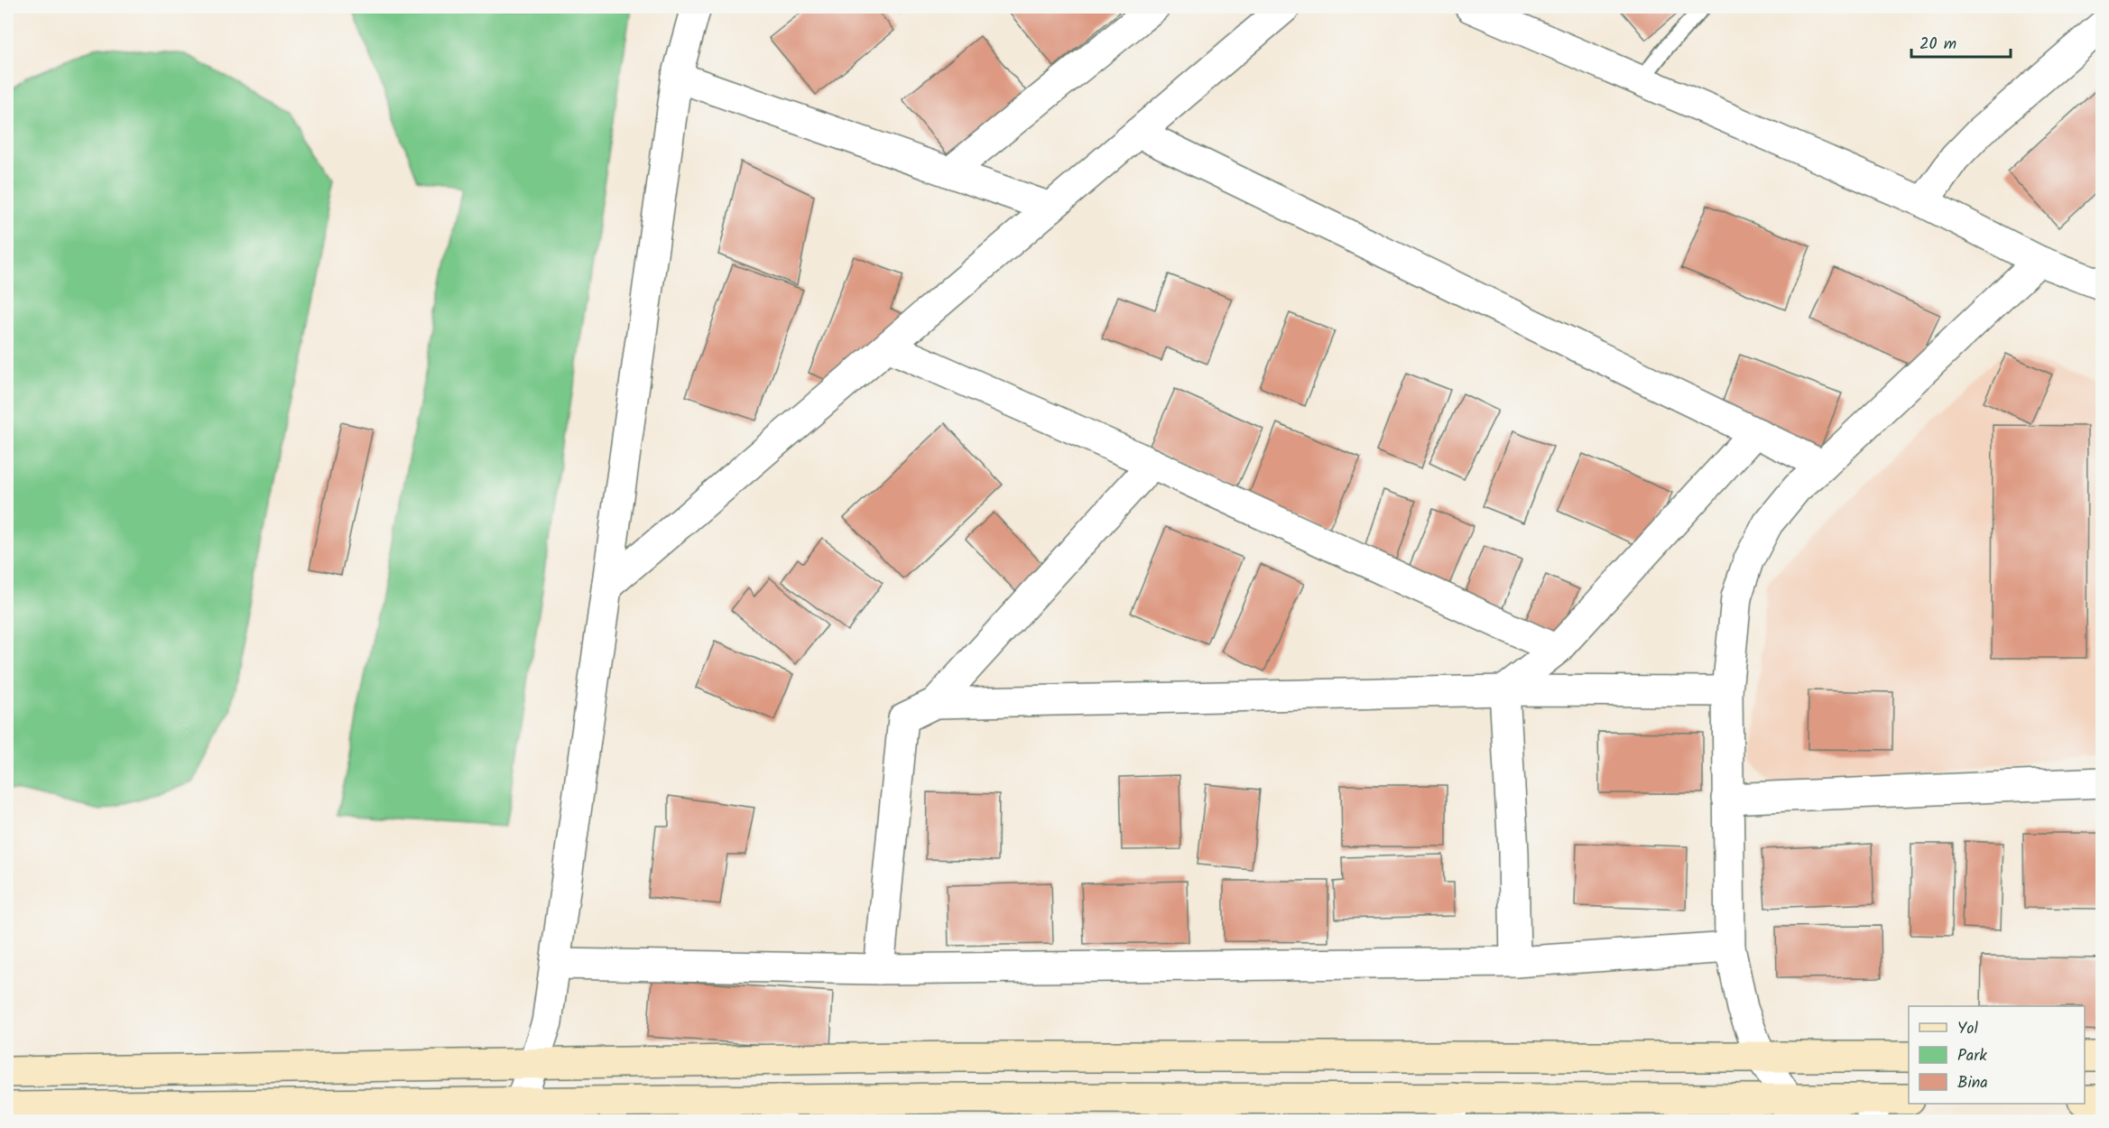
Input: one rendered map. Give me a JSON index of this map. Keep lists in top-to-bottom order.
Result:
{
  "legend": ["Yol", "Park", "Bina"],
  "scale_bar": "20 m"
}
